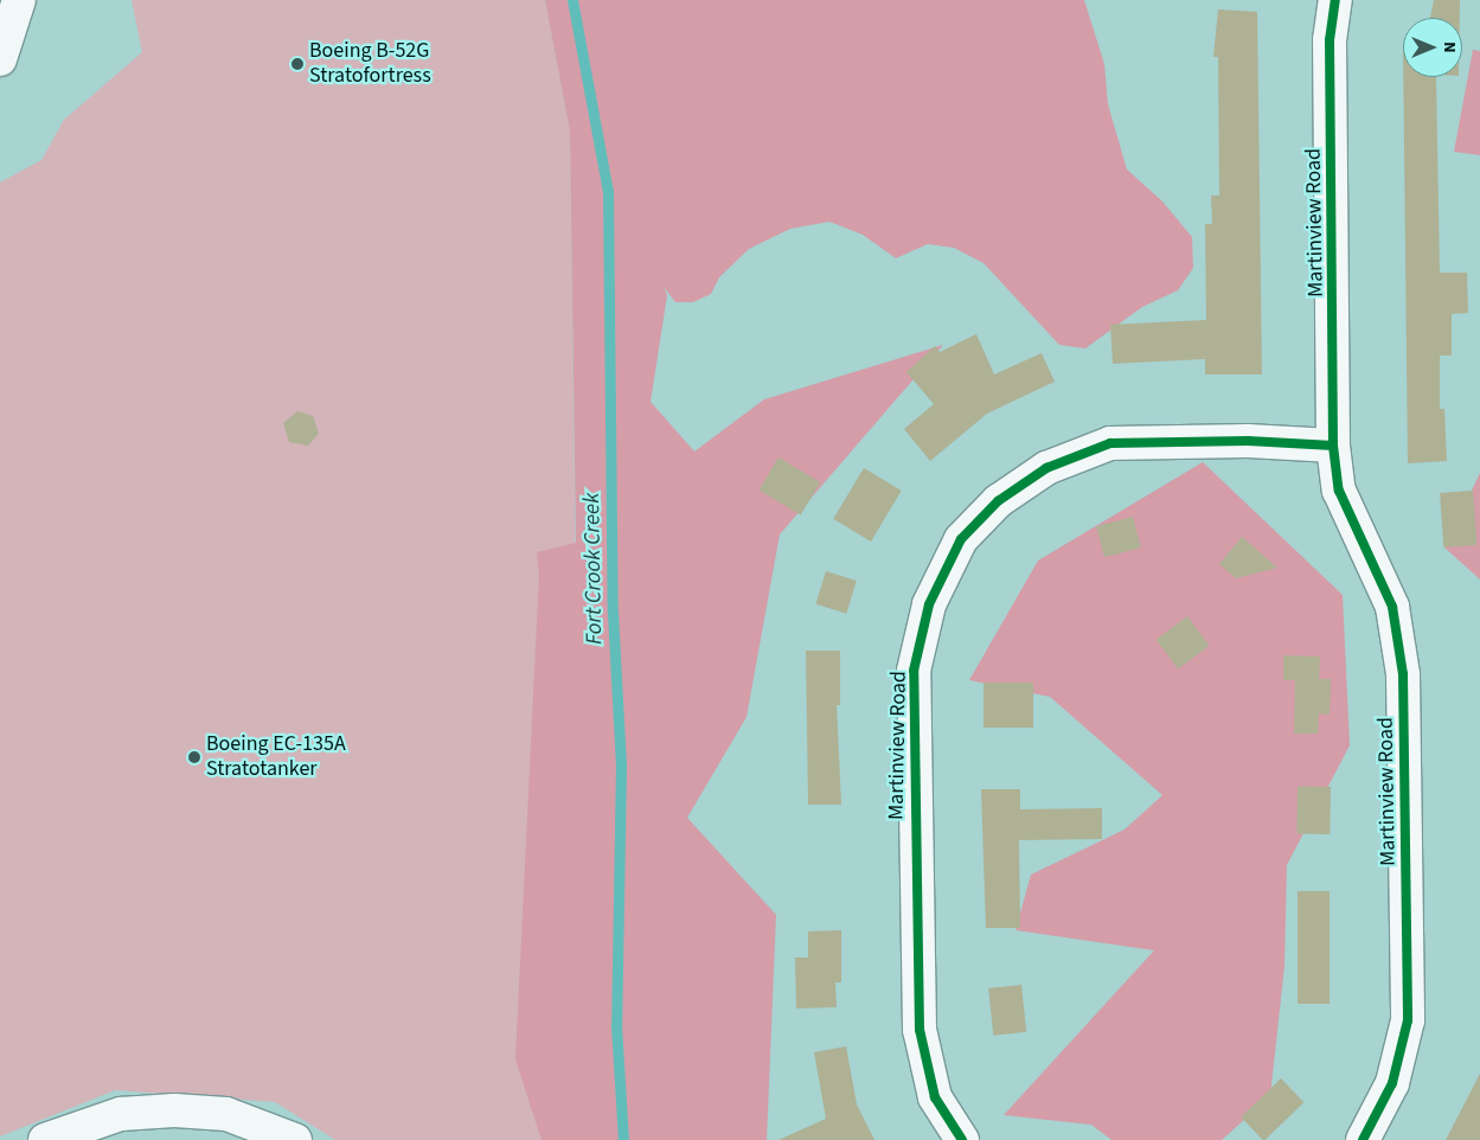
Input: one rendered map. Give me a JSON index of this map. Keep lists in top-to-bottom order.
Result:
{
  "streets": {
    "street": ["Martinview Road"]
  },
  "water": ["Fort Crook Creek"],
  "places": ["Boeing B-52G Stratofortress", "Boeing EC-135A Stratotanker"],
  "north": "right"
}
